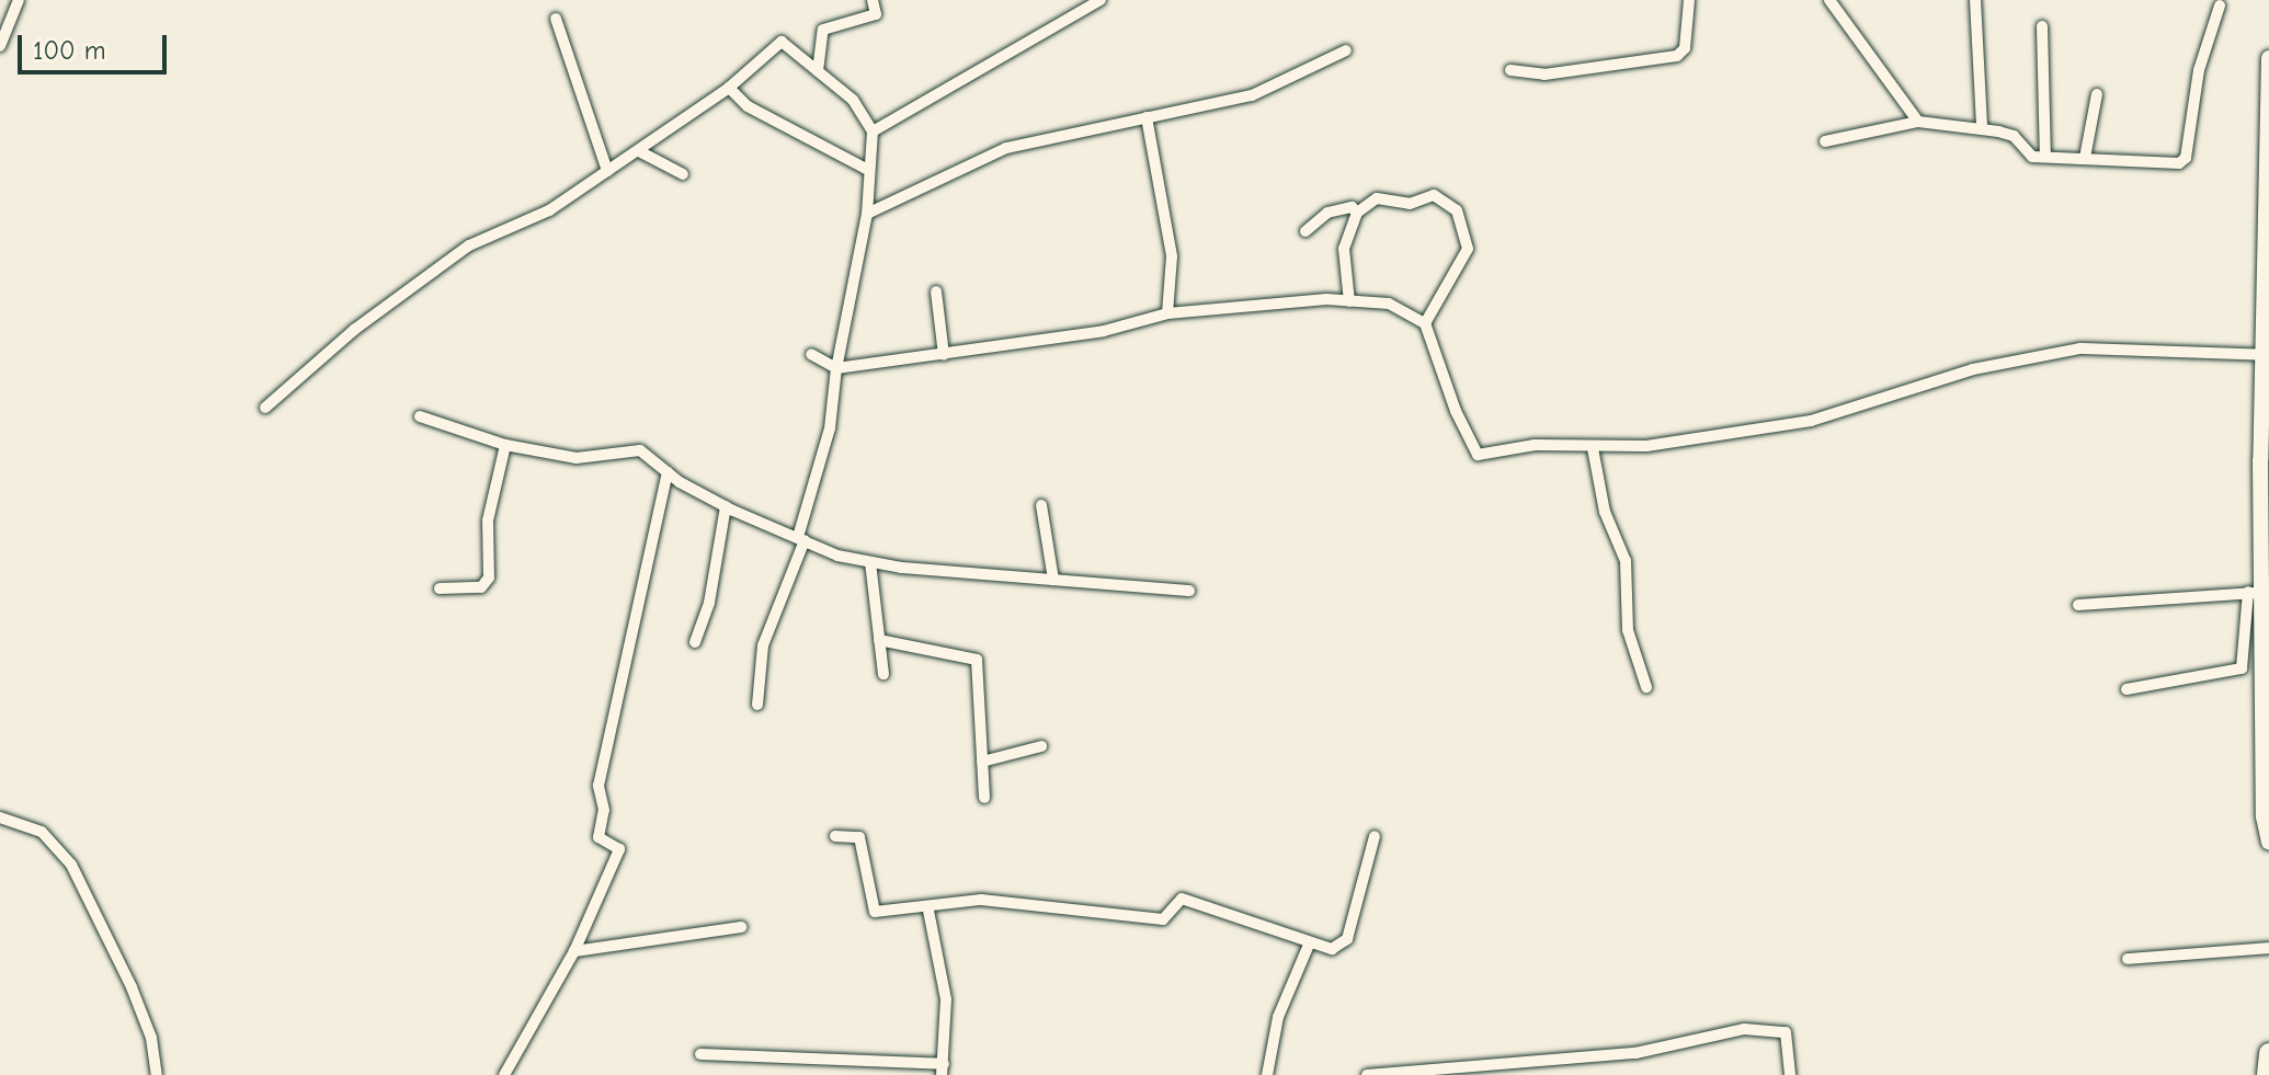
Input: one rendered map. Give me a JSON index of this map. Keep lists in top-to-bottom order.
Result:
{
  "scale_bar": "100 m"
}
